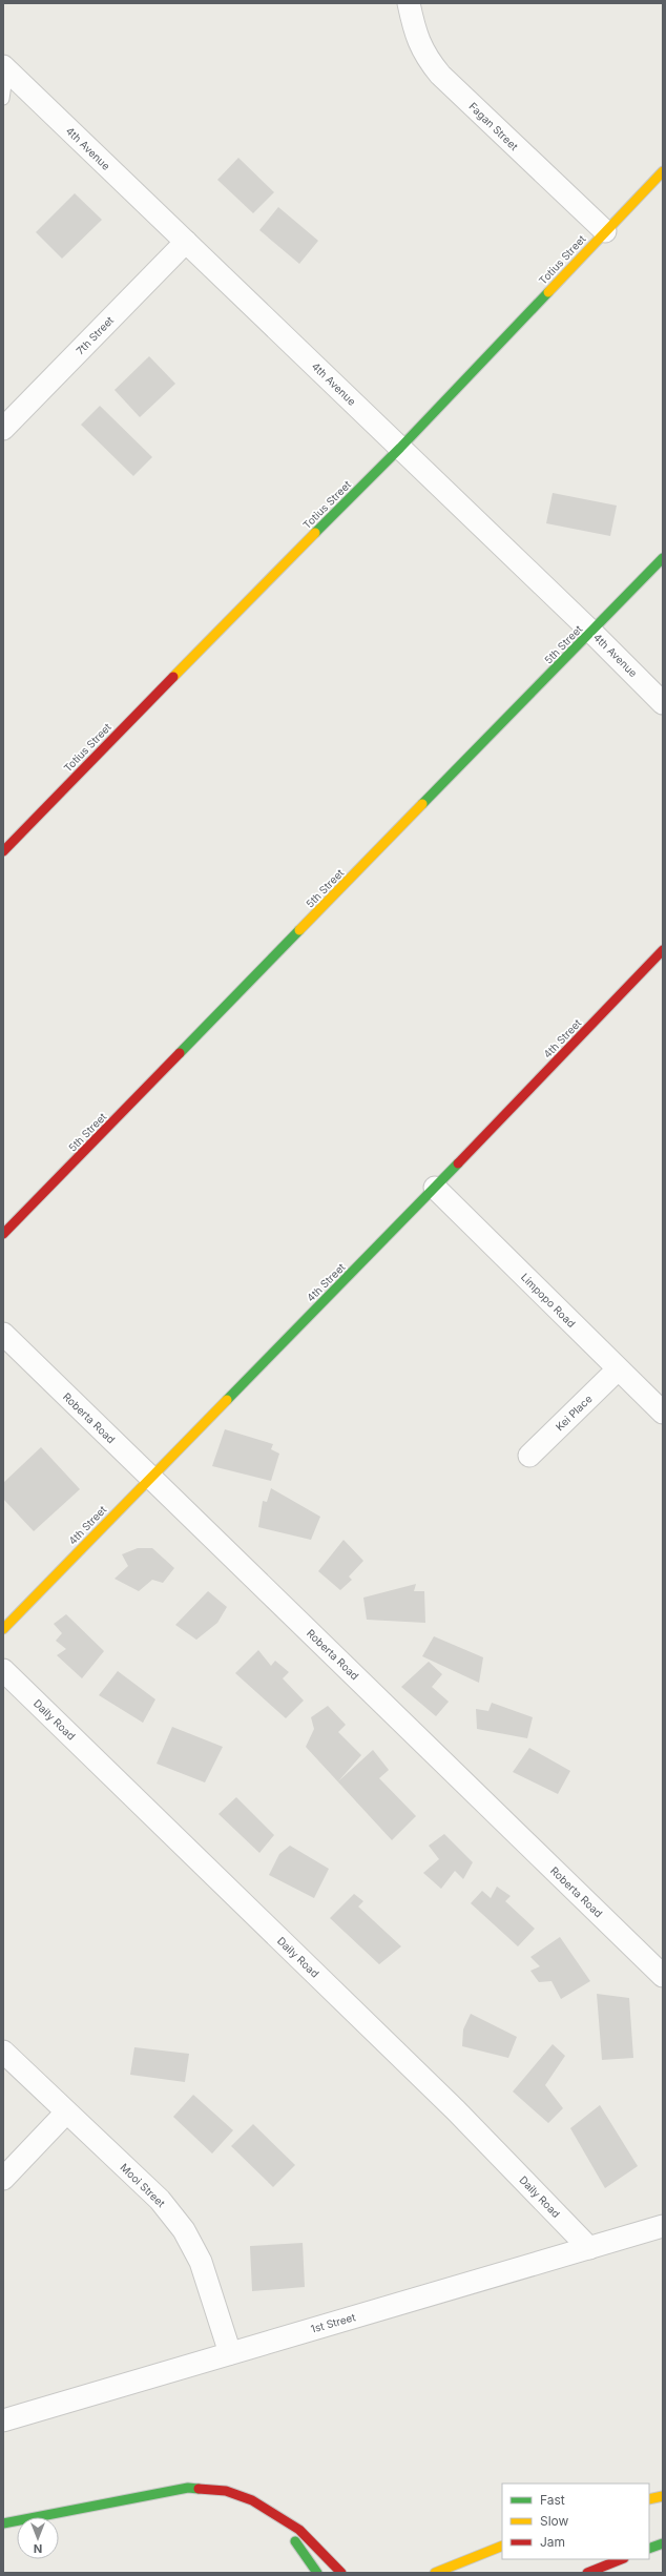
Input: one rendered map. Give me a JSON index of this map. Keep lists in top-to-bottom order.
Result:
{
  "streets": {
    "main road": ["Totius Street", "5th Street", "4th Street"],
    "street": [
      "Fagan Street",
      "4th Avenue",
      "7th Street",
      "Limpopo Road",
      "Kei Place",
      "Roberta Road",
      "Daily Road",
      "Mooi Street",
      "1st Street"
    ]
  },
  "crossings": [
    ["Fagan Street", "Totius Street"],
    ["4th Avenue", "Totius Street"],
    ["4th Avenue", "7th Street"],
    ["4th Avenue", "5th Street"],
    ["4th Street", "Limpopo Road"],
    ["4th Street", "Roberta Road"],
    ["Limpopo Road", "Kei Place"],
    ["Daily Road", "1st Street"],
    ["Mooi Street", "1st Street"]
  ],
  "legend": ["Fast", "Slow", "Jam"],
  "north": "bottom"
}
